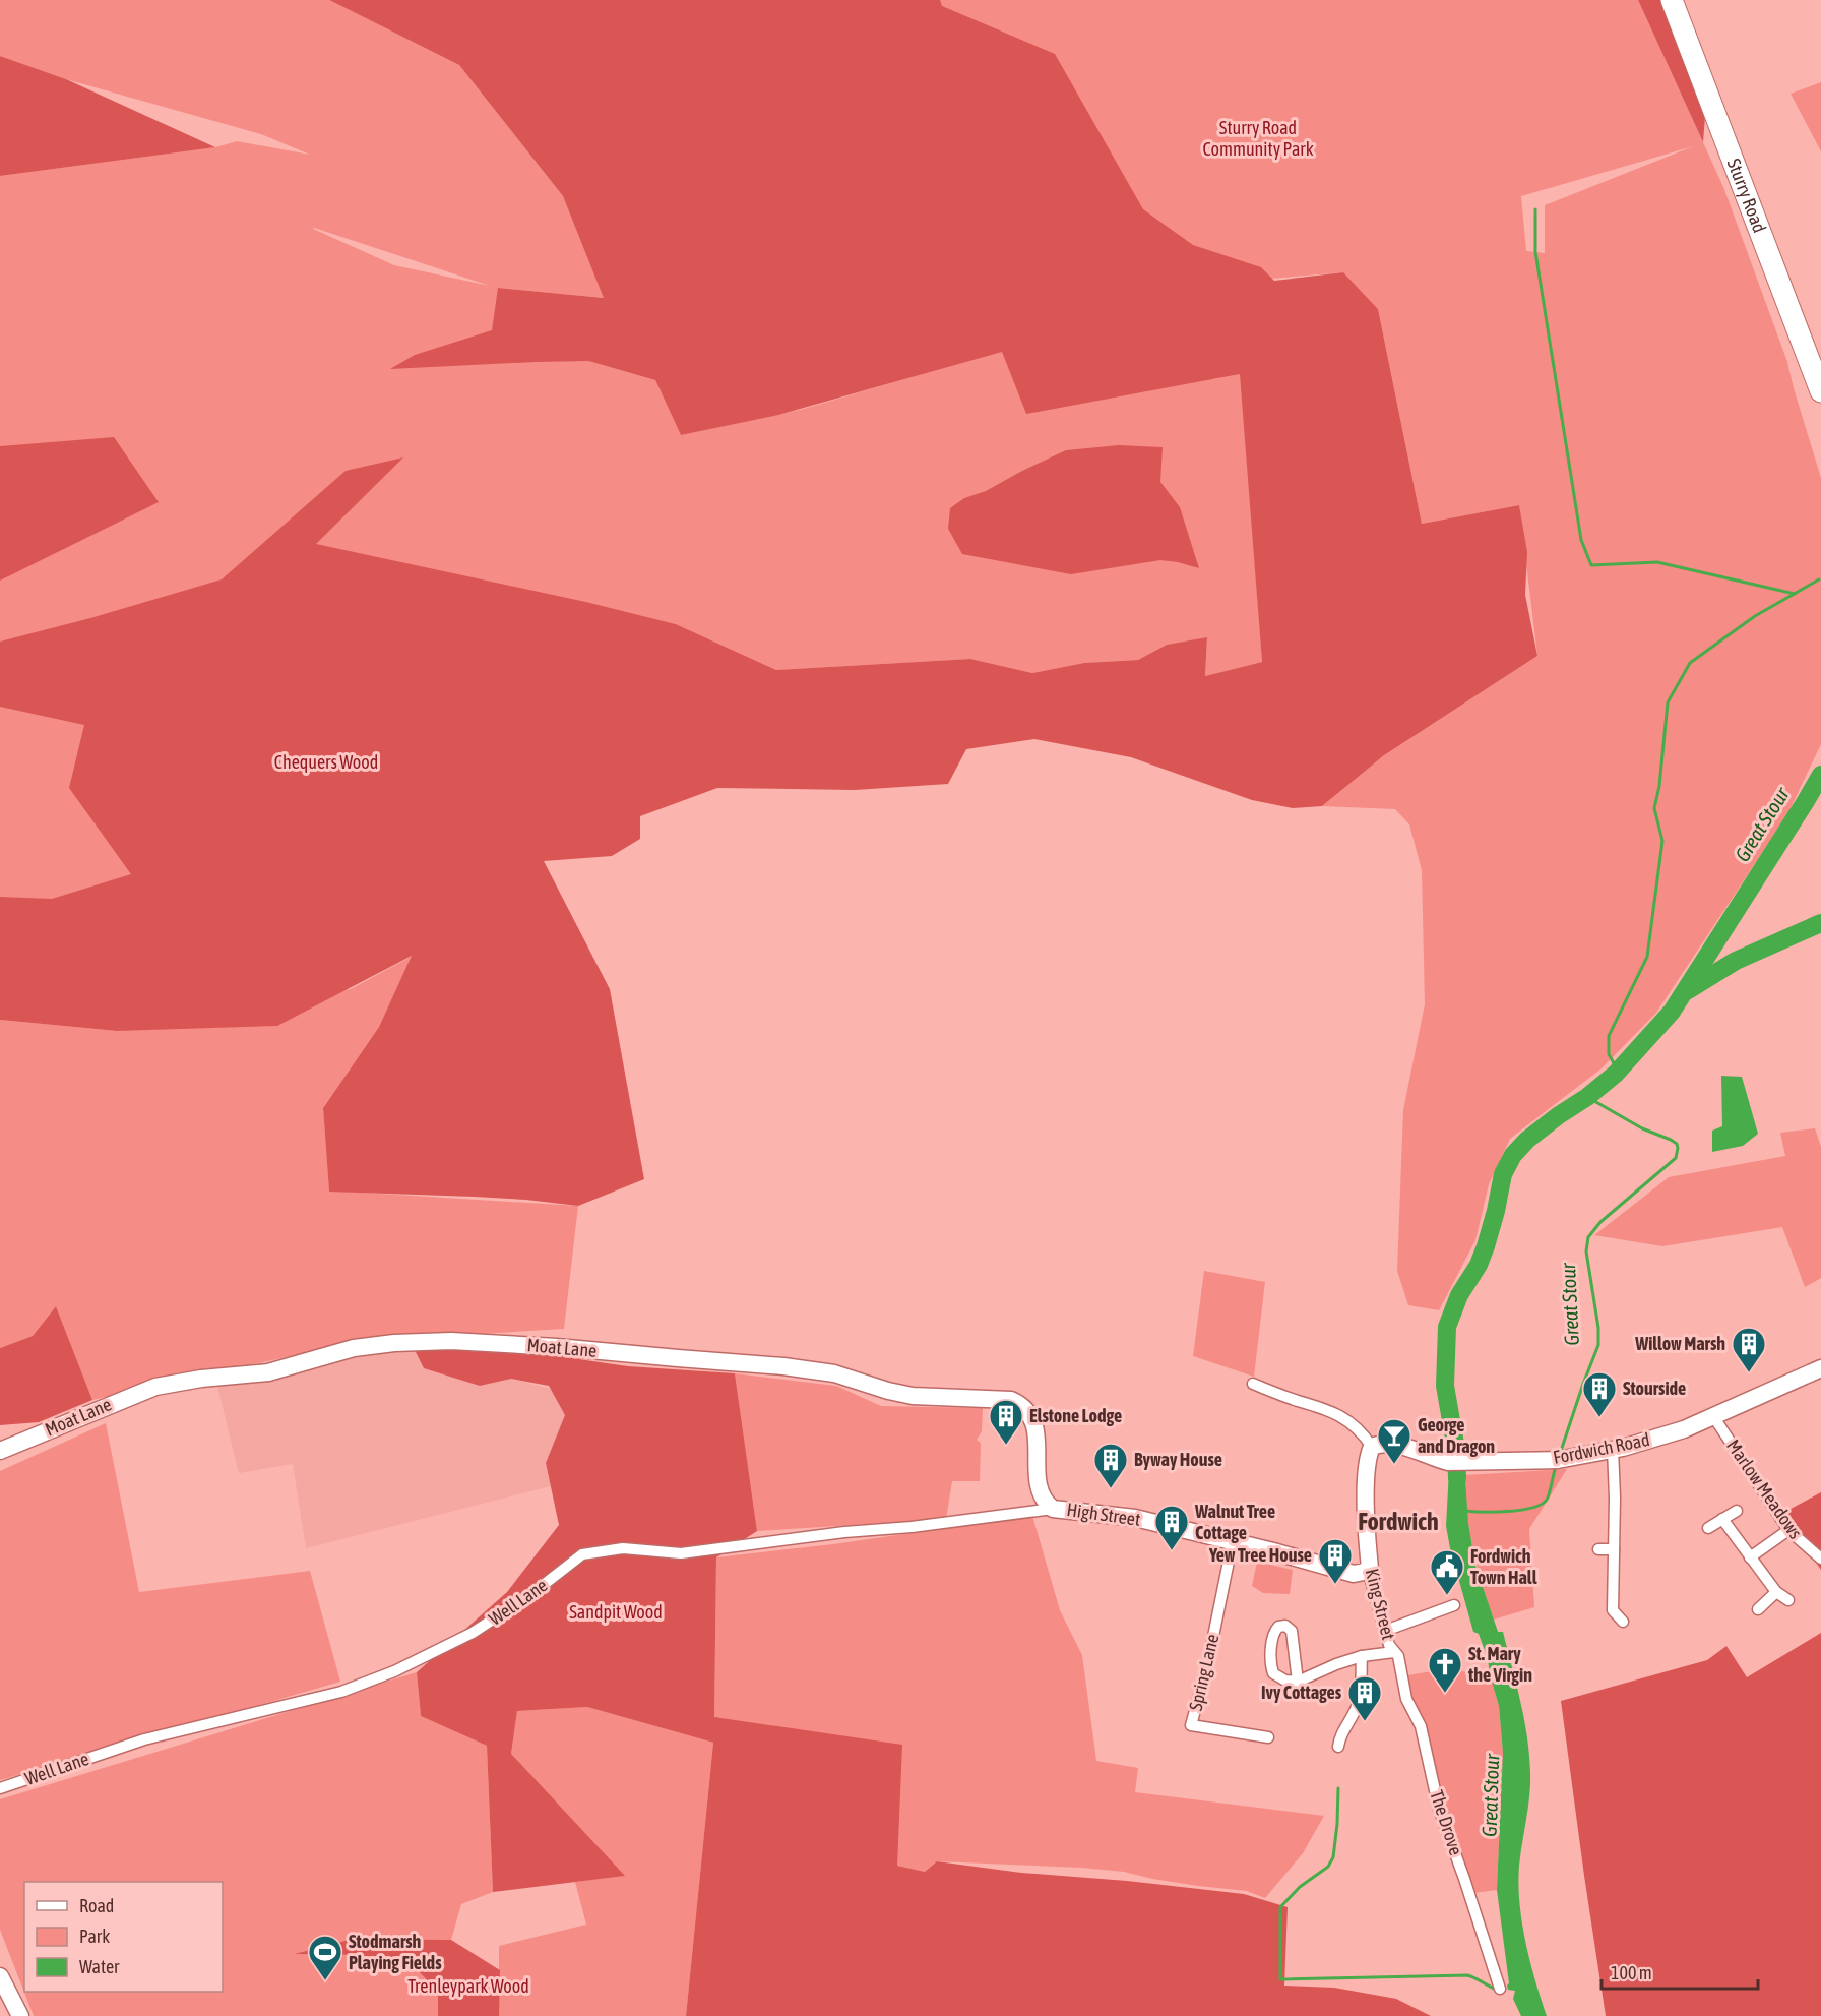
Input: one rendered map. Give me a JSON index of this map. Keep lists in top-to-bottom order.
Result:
{
  "streets": {
    "highway": ["Sturry Road"],
    "street": [
      "Moat Lane",
      "Fordwich Road",
      "Marlow Meadows",
      "High Street",
      "Well Lane",
      "King Street",
      "Spring Lane",
      "The Drove"
    ]
  },
  "crossings": [
    ["Moat Lane", "High Street"],
    ["Moat Lane", "Well Lane"],
    ["Fordwich Road", "Marlow Meadows"],
    ["Fordwich Road", "King Street"],
    ["High Street", "Well Lane"],
    ["High Street", "King Street"],
    ["High Street", "Spring Lane"],
    ["King Street", "The Drove"]
  ],
  "districts": ["Fordwich"],
  "water": ["Great Stour"],
  "parks": [
    "Sturry Road Community Park",
    "Chequers Wood",
    "Sandpit Wood",
    "Trenleypark Wood"
  ],
  "places": {
    "building": [
      "Willow Marsh",
      "Stourside",
      "Elstone Lodge",
      "Byway House",
      "Walnut Tree Cottage",
      "Yew Tree House",
      "Ivy Cottages"
    ],
    "bar": ["George and Dragon"],
    "public building": ["Fordwich Town Hall"],
    "church": ["St. Mary the Virgin"],
    "sports": ["Stodmarsh Playing Fields"]
  },
  "legend": ["Road", "Park", "Water"],
  "scale_bar": "100 m"
}
